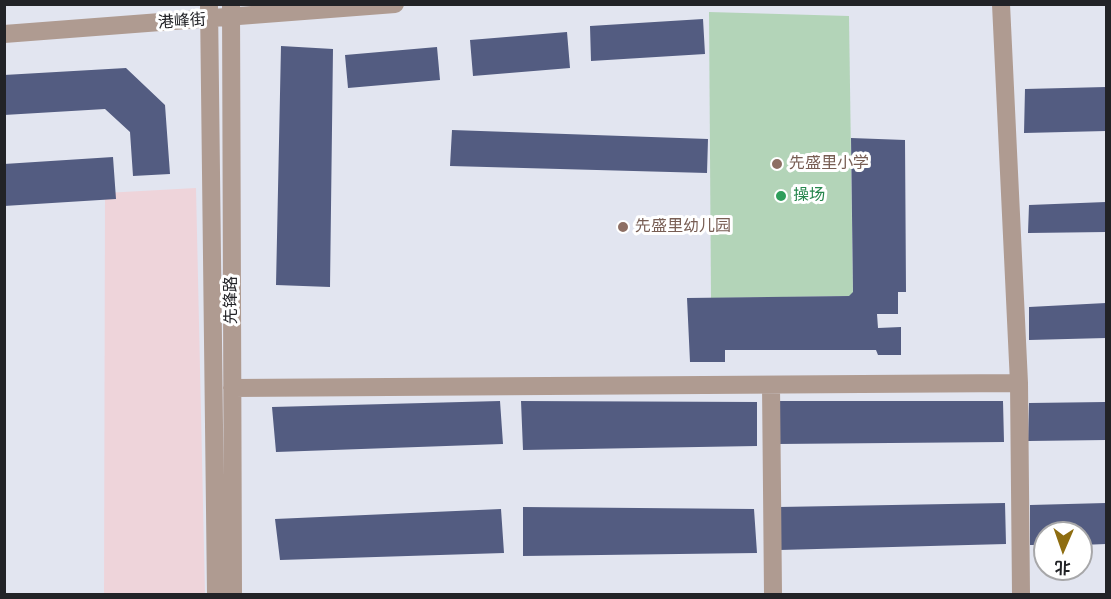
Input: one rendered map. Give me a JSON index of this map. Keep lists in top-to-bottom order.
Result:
{
  "streets": {
    "street": ["港峰街", "先锋路"]
  },
  "crossings": [
    ["港峰街", "先锋路"]
  ],
  "places": ["先盛里小学", "操场", "先盛里幼儿园"],
  "north": "bottom"
}
